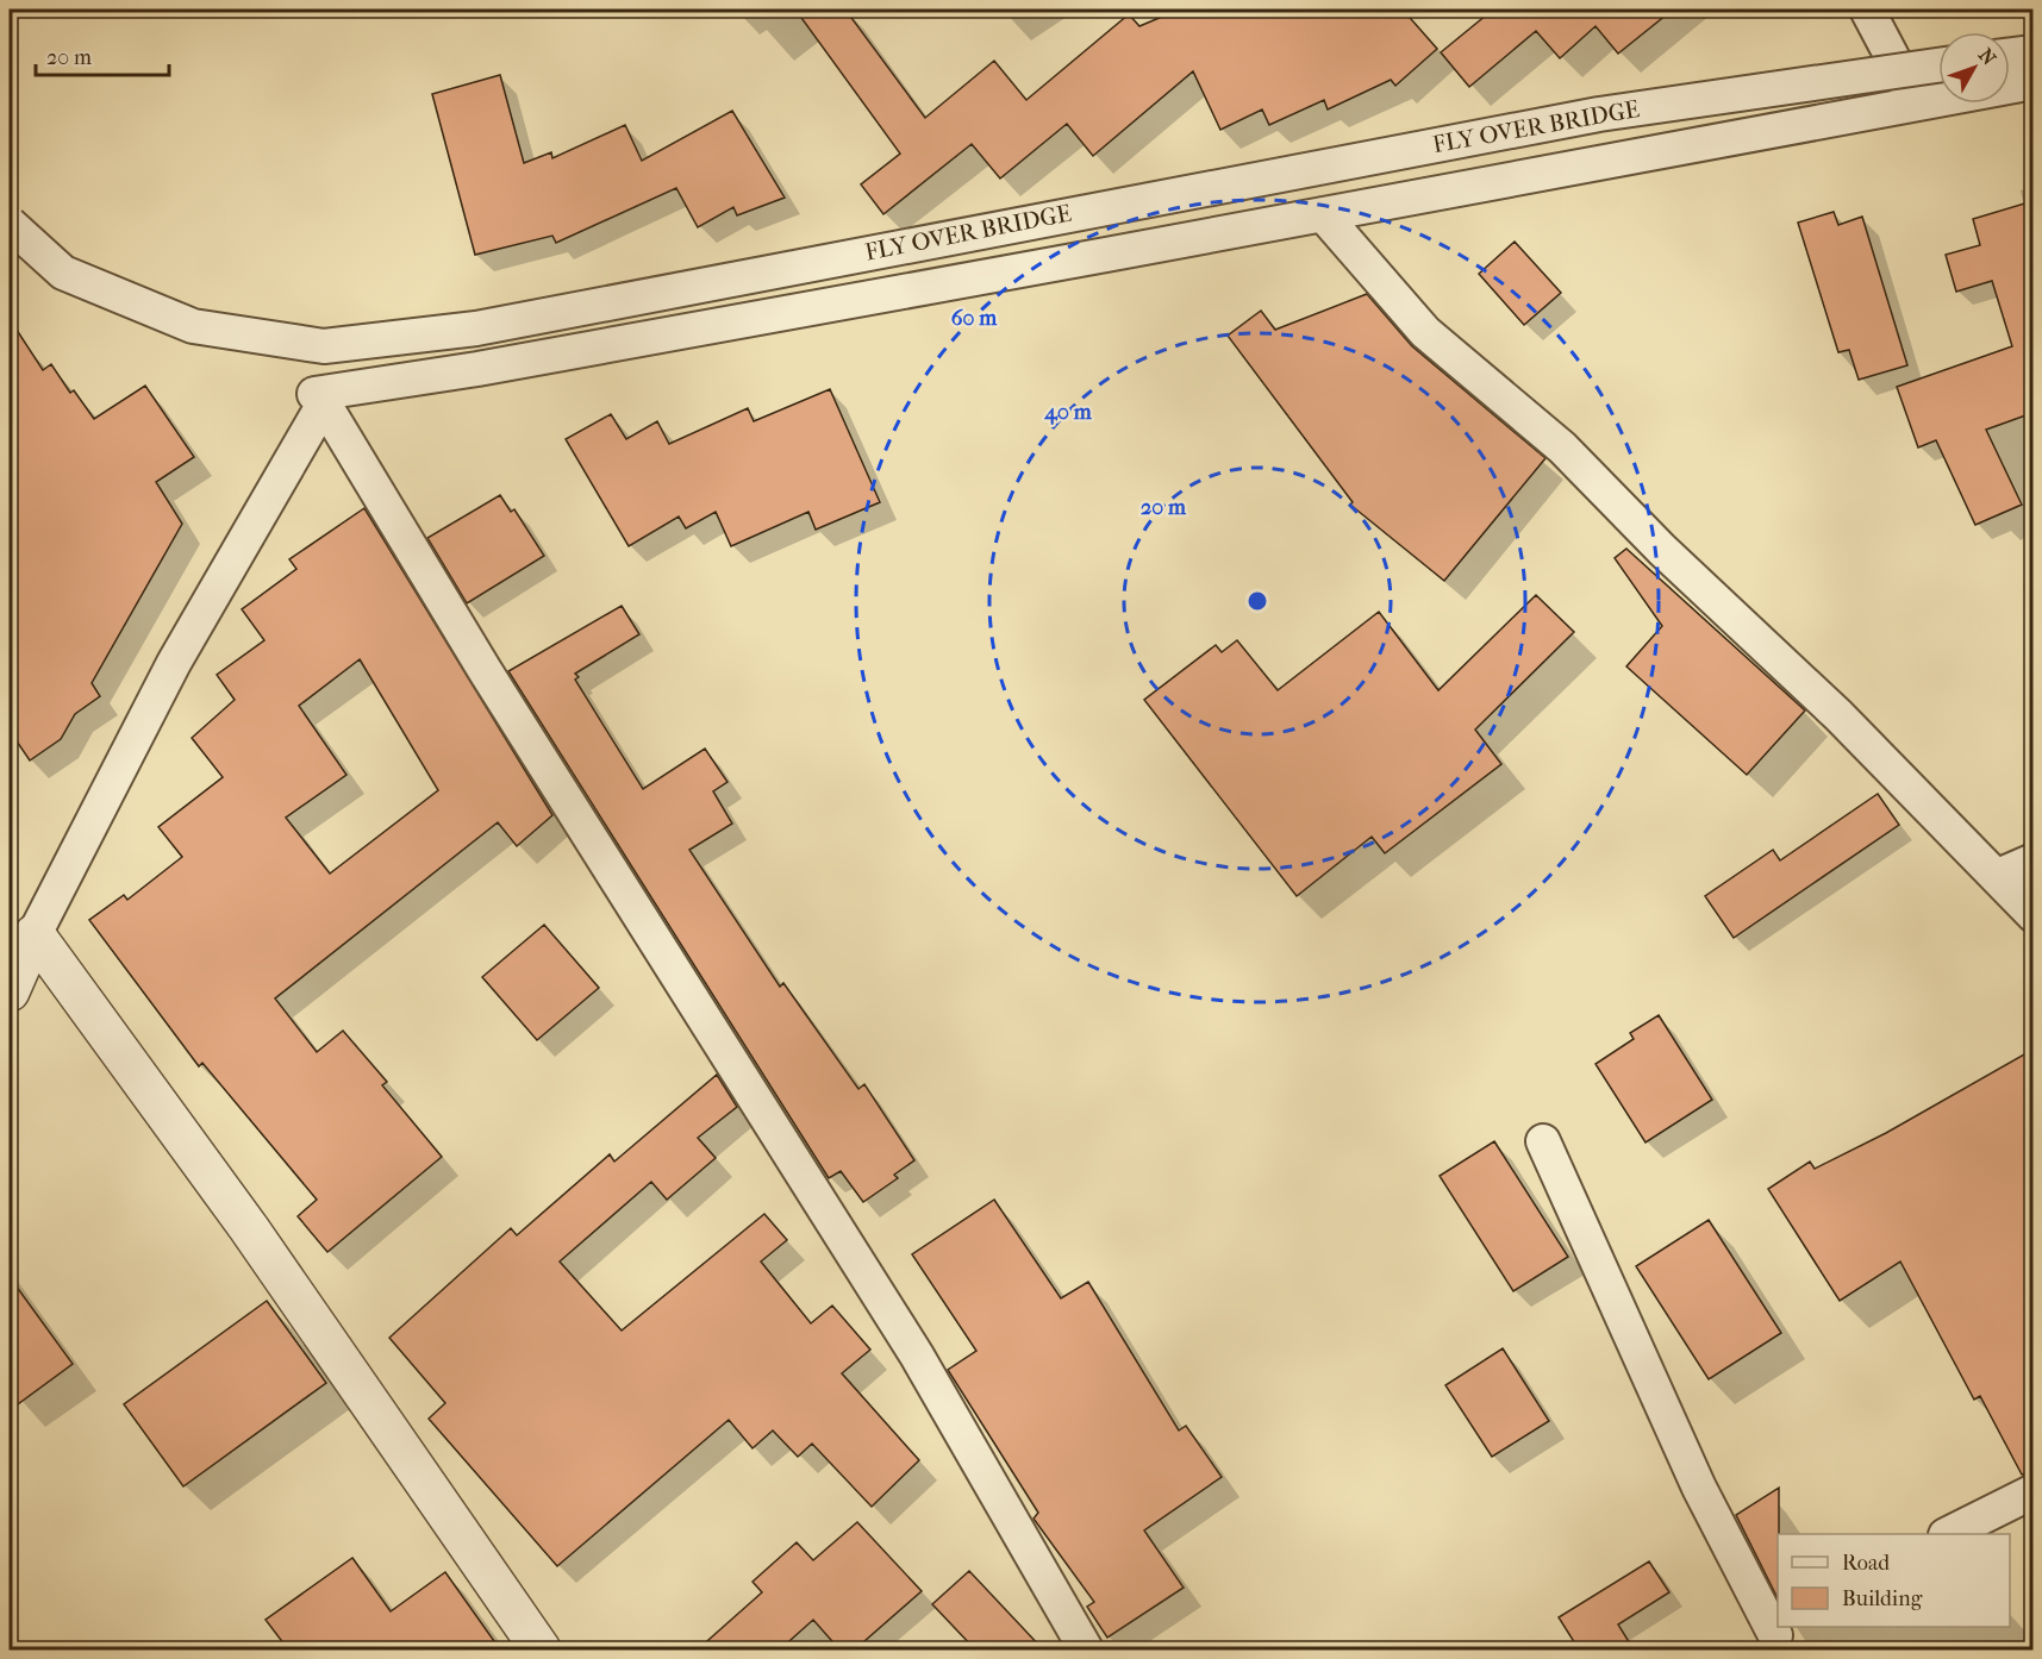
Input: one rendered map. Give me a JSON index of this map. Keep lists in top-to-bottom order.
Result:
{
  "streets": {
    "street": ["FLY OVER BRIDGE"]
  },
  "legend": ["Road", "Building"],
  "scale_bar": "20 m",
  "north": "top right",
  "rings": ["60 m", "40 m", "20 m"]
}
